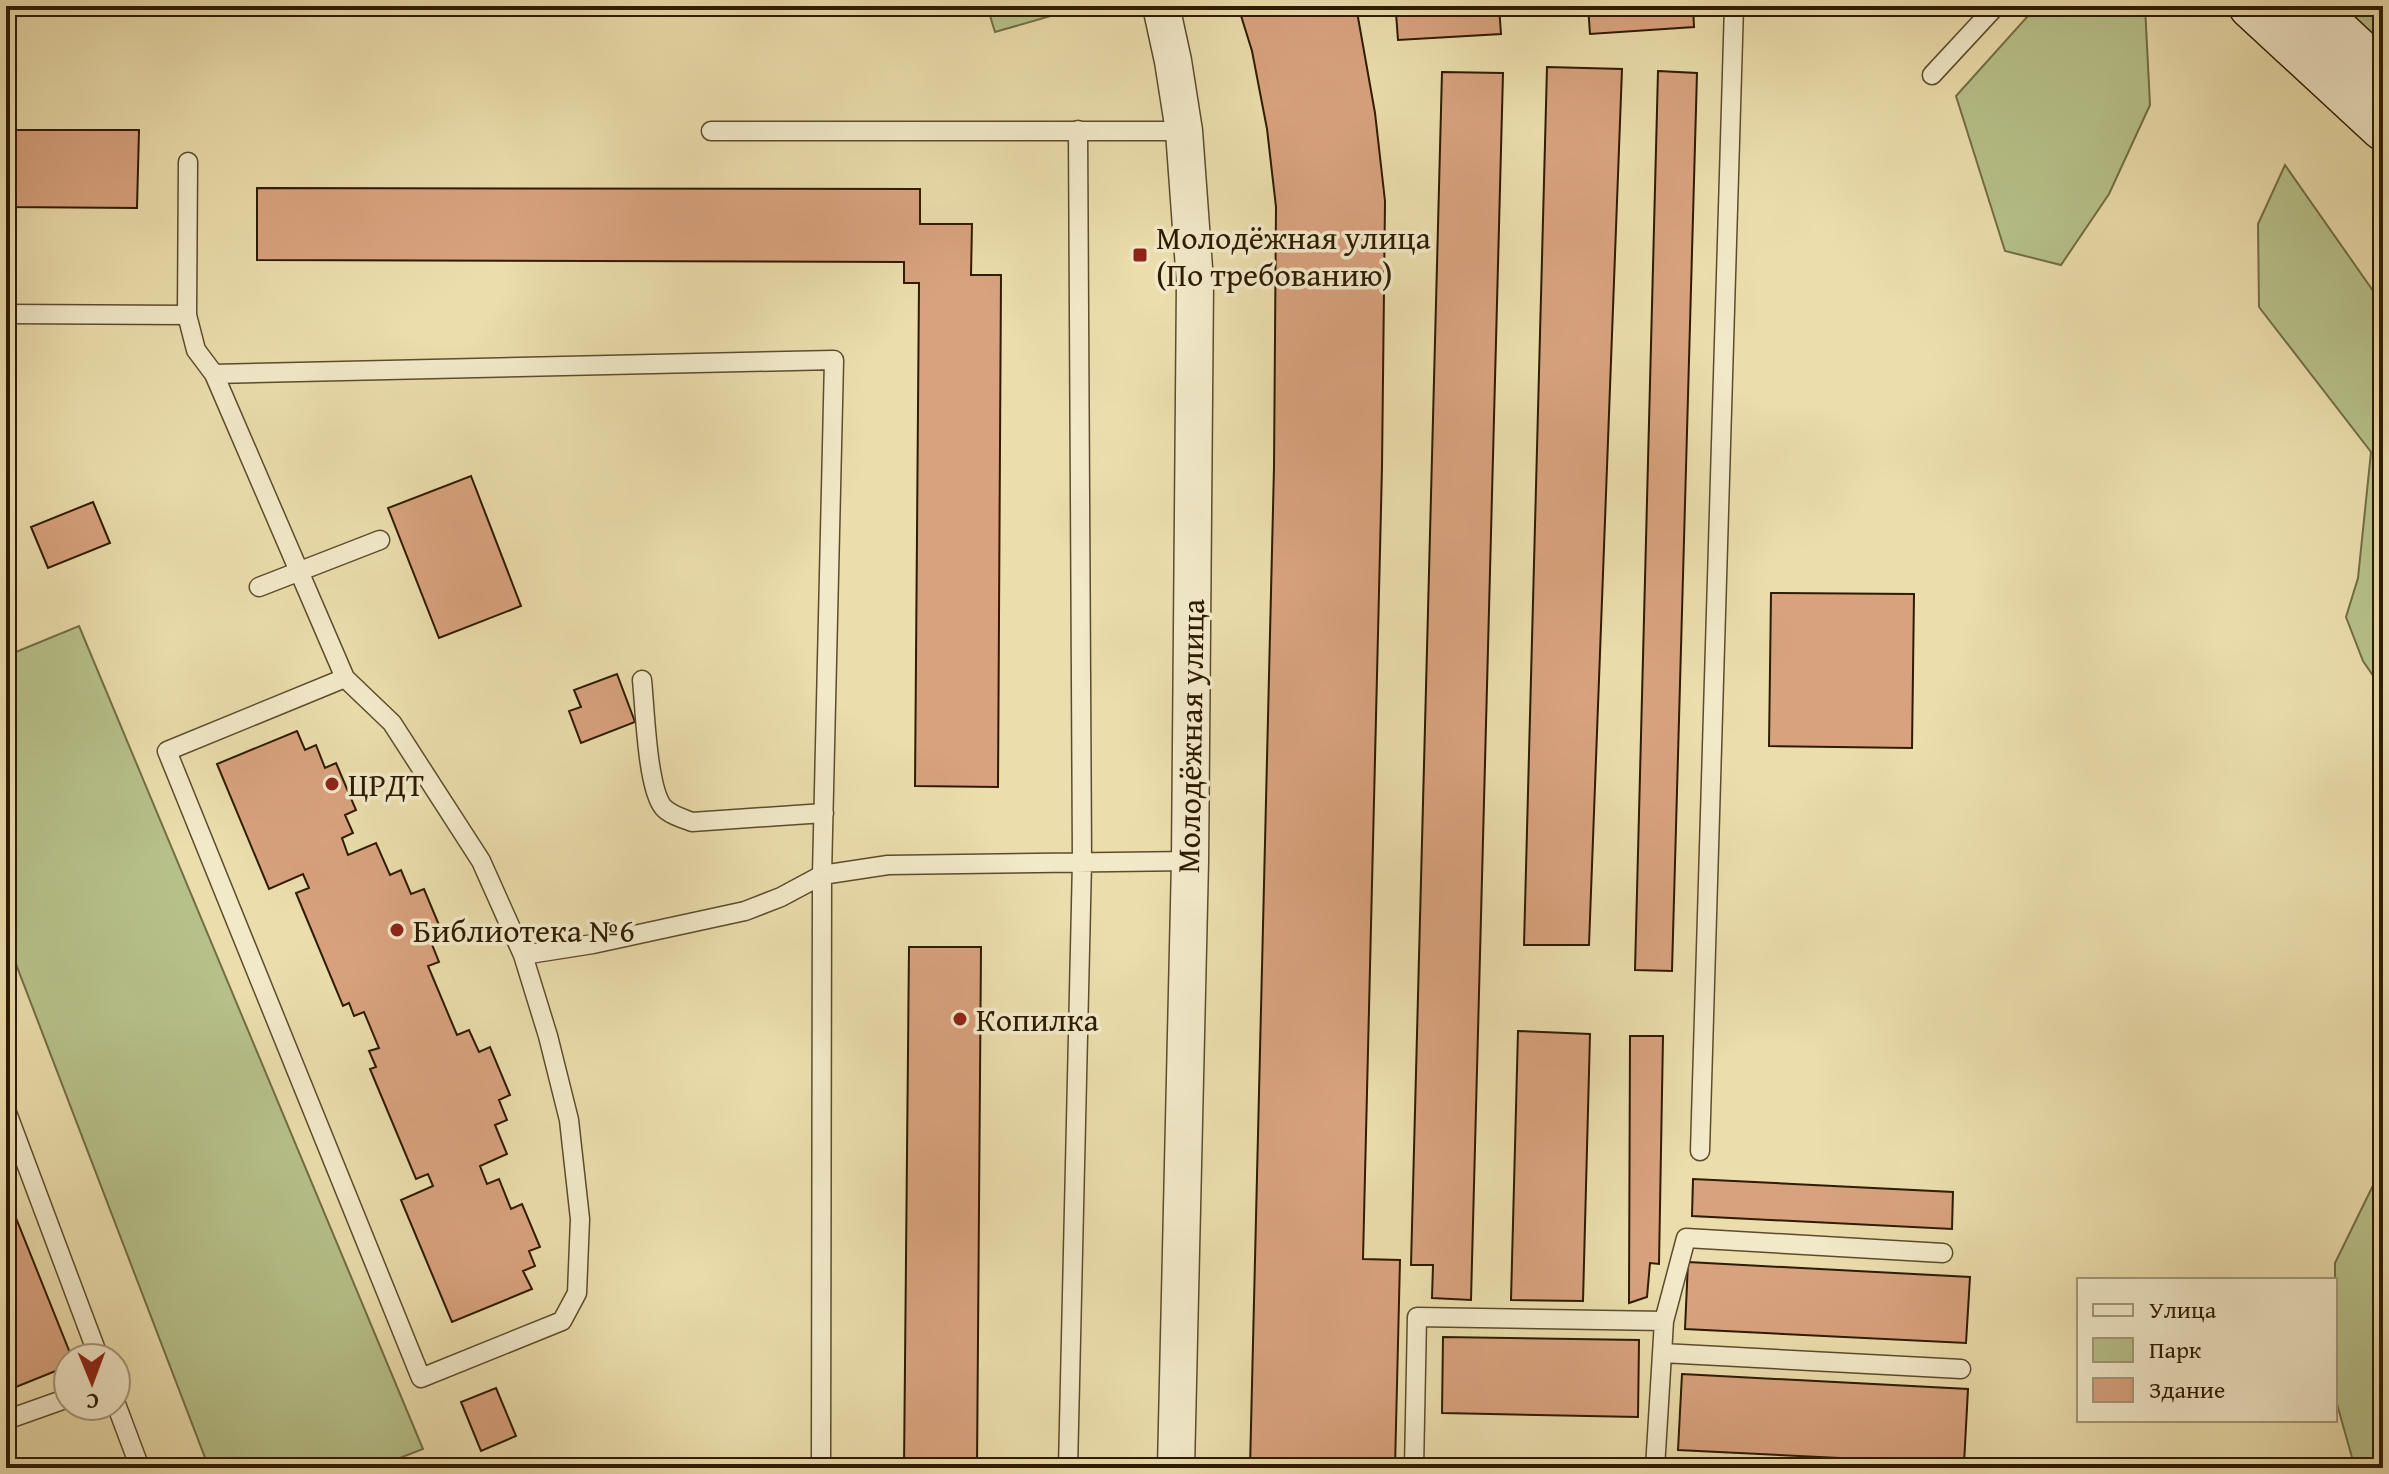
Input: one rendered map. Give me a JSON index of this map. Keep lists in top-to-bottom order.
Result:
{
  "streets": {
    "street": ["Молодёжная улица"]
  },
  "places": {
    "transit": ["Молодёжная улица (По требованию)"],
    "other": ["ЦРДТ", "Библиотека №6", "Копилка"]
  },
  "legend": ["Улица", "Парк", "Здание"],
  "north": "bottom"
}
